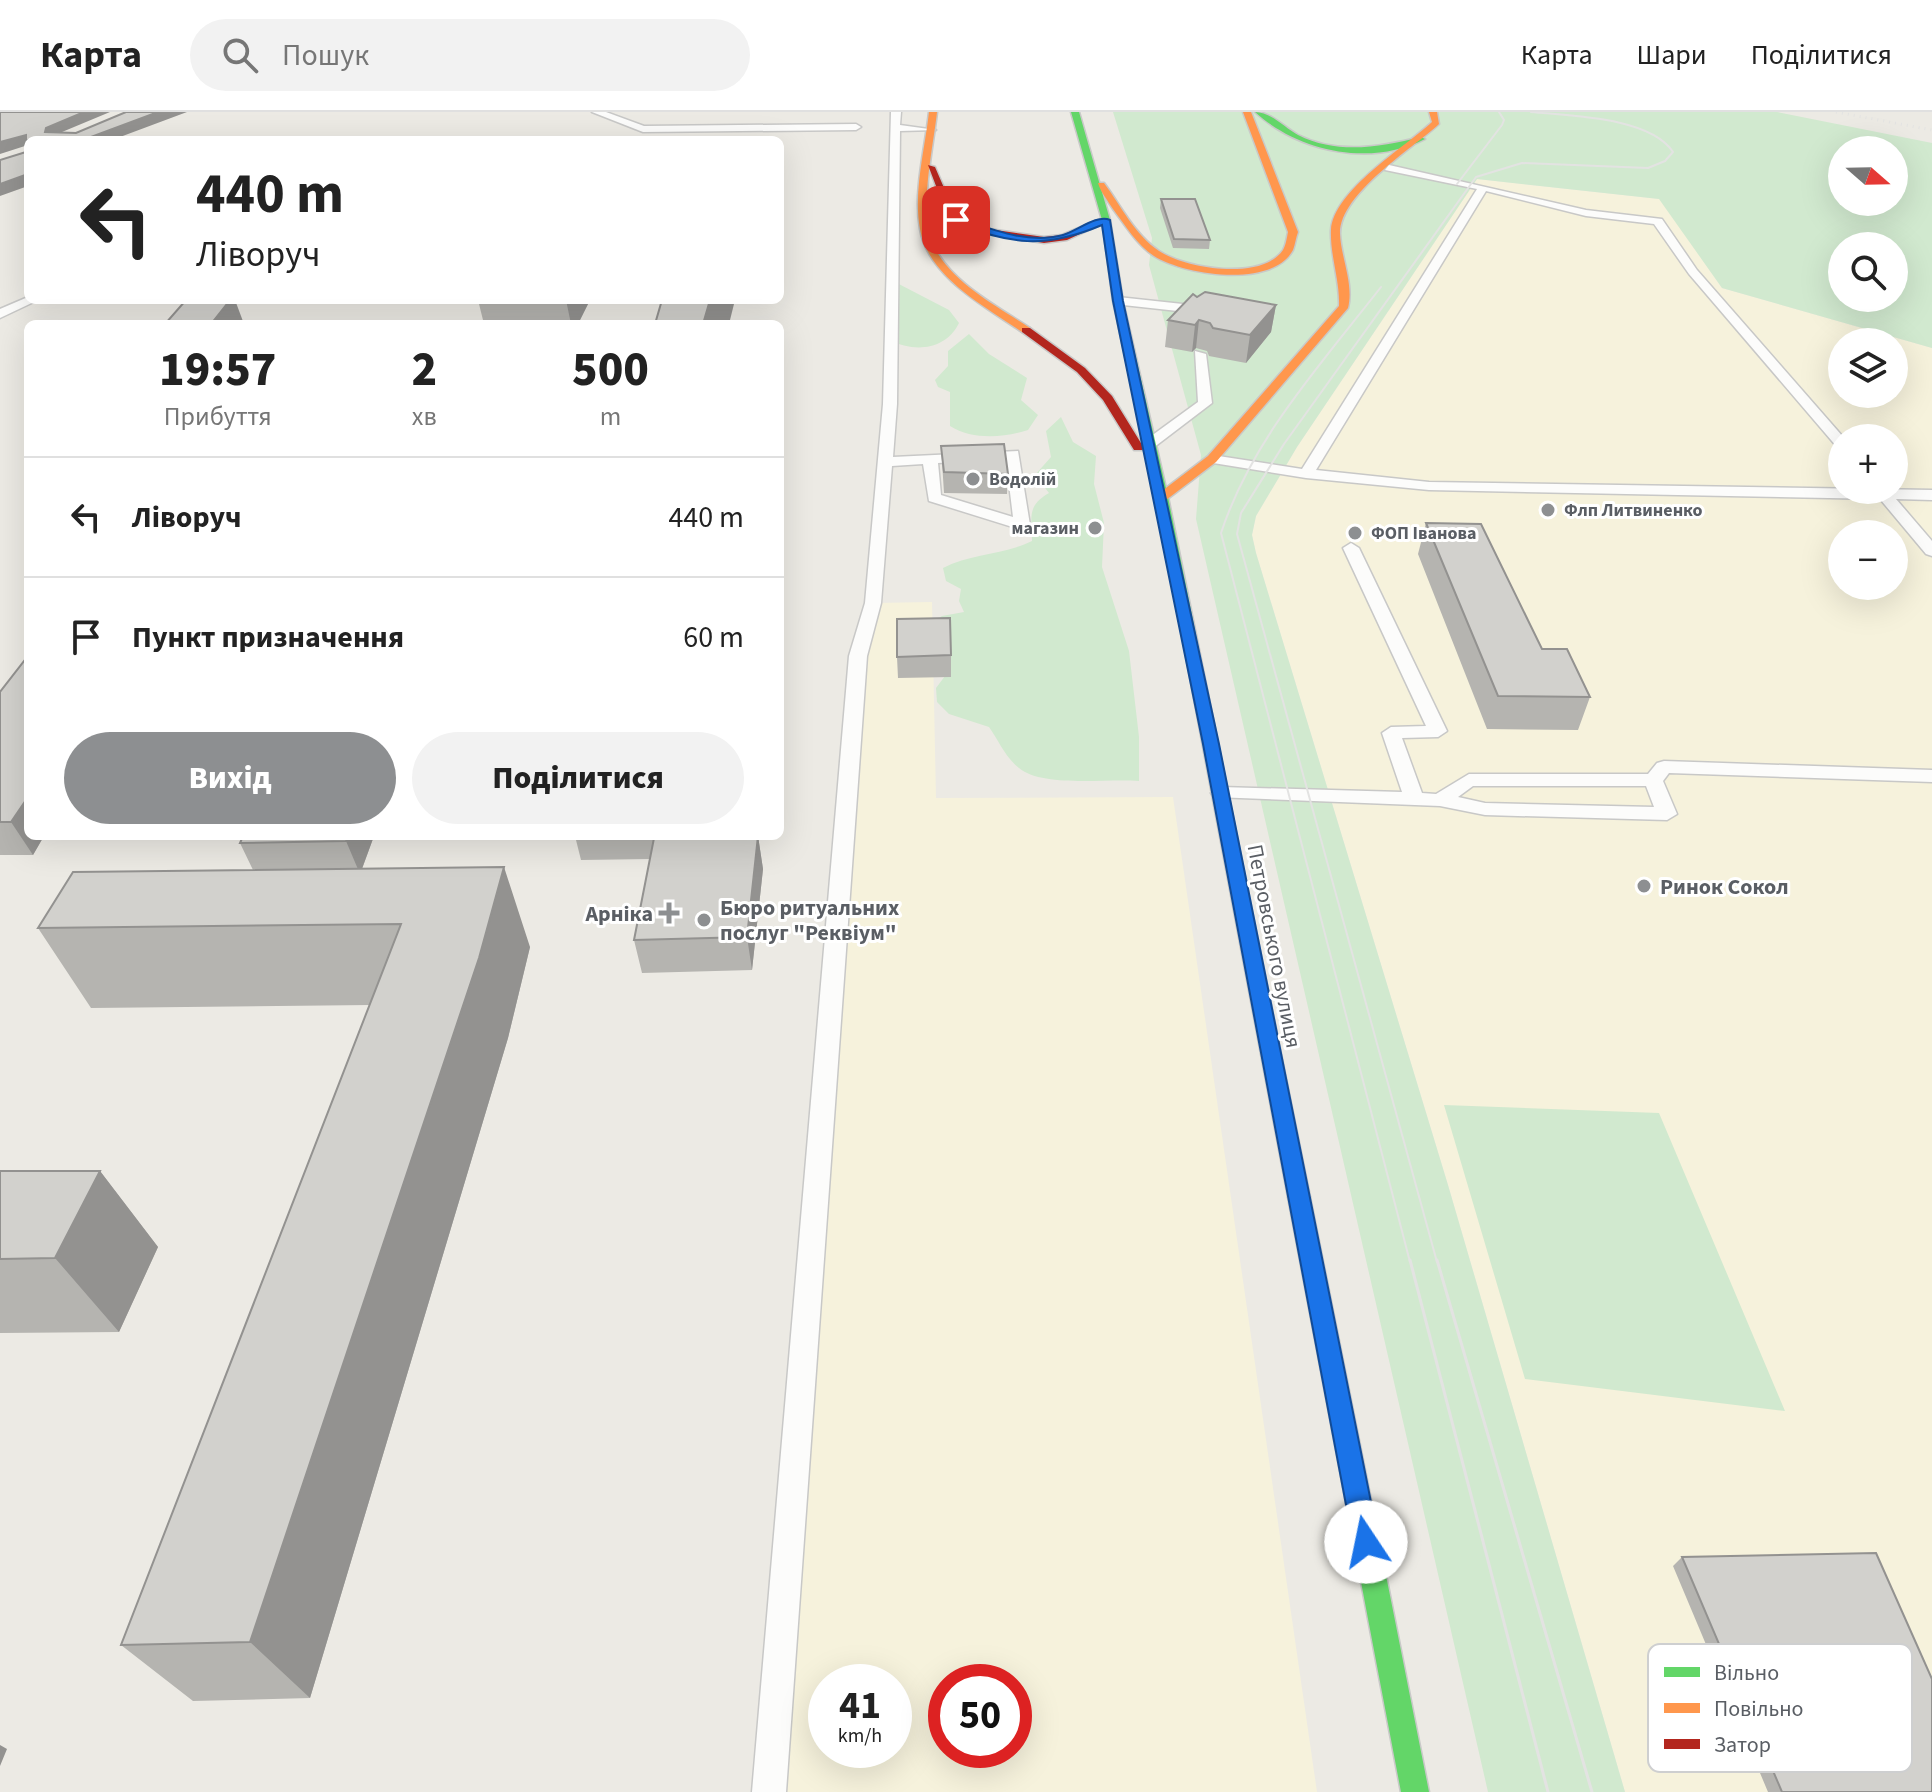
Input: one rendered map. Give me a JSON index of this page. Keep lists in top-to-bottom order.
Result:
{
  "streets": {
    "main road": ["Петровського вулиця"]
  },
  "places": {
    "other": [
      "Водолій",
      "Флп Литвиненко",
      "магазин",
      "ФОП Іванова",
      "Ринок Сокол",
      "Бюро ритуальних послуг \"Реквіум\""
    ],
    "health": ["Арніка"]
  },
  "legend": ["Вільно", "Повільно", "Затор"],
  "north": "right",
  "page": {
    "header": "Карта",
    "search": "Пошук",
    "nav": ["Карта", "Шари", "Поділитися"],
    "map_buttons": ["+", "−"],
    "turn": ["440 m", "Ліворуч"],
    "eta": [
      "19:57",
      "Прибуття",
      "2",
      "хв",
      "500",
      "m"
    ],
    "list": [
      {
        "name": "Ліворуч",
        "value": "440 m"
      },
      {
        "name": "Пункт призначення",
        "value": "60 m"
      }
    ],
    "buttons": ["Вихід", "Поділитися"],
    "speed": "41 km/h",
    "limit": "50"
  }
}
